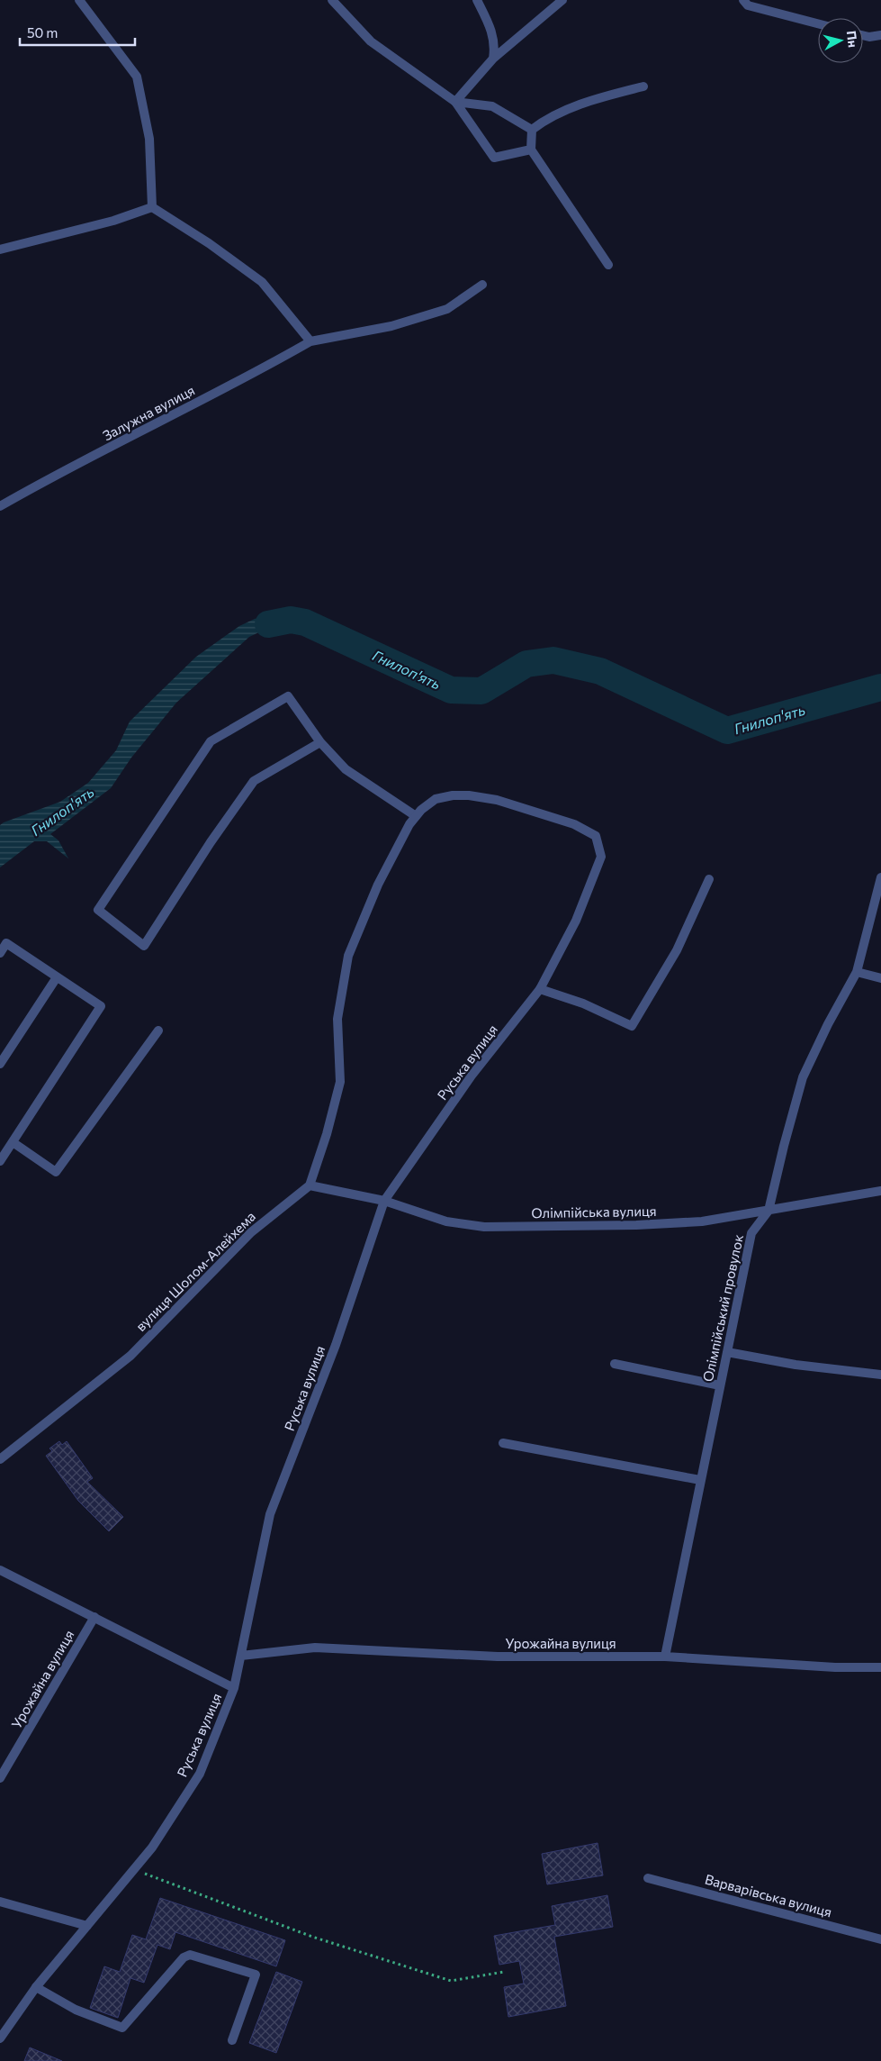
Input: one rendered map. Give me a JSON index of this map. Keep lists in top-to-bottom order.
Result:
{
  "streets": {
    "street": [
      "Залужна вулиця",
      "Руська вулиця",
      "Олімпійська вулиця",
      "вулиця Шолом-Алейхема",
      "Олімпійський провулок",
      "Урожайна вулиця",
      "Варварівська вулиця"
    ]
  },
  "crossings": [
    ["Руська вулиця", "Олімпійська вулиця"],
    ["Руська вулиця", "Урожайна вулиця"],
    ["Олімпійська вулиця", "вулиця Шолом-Алейхема"],
    ["Олімпійська вулиця", "Олімпійський провулок"],
    ["Олімпійський провулок", "Урожайна вулиця"]
  ],
  "water": ["Гнилоп'ять"],
  "scale_bar": "50 m",
  "north": "right"
}
